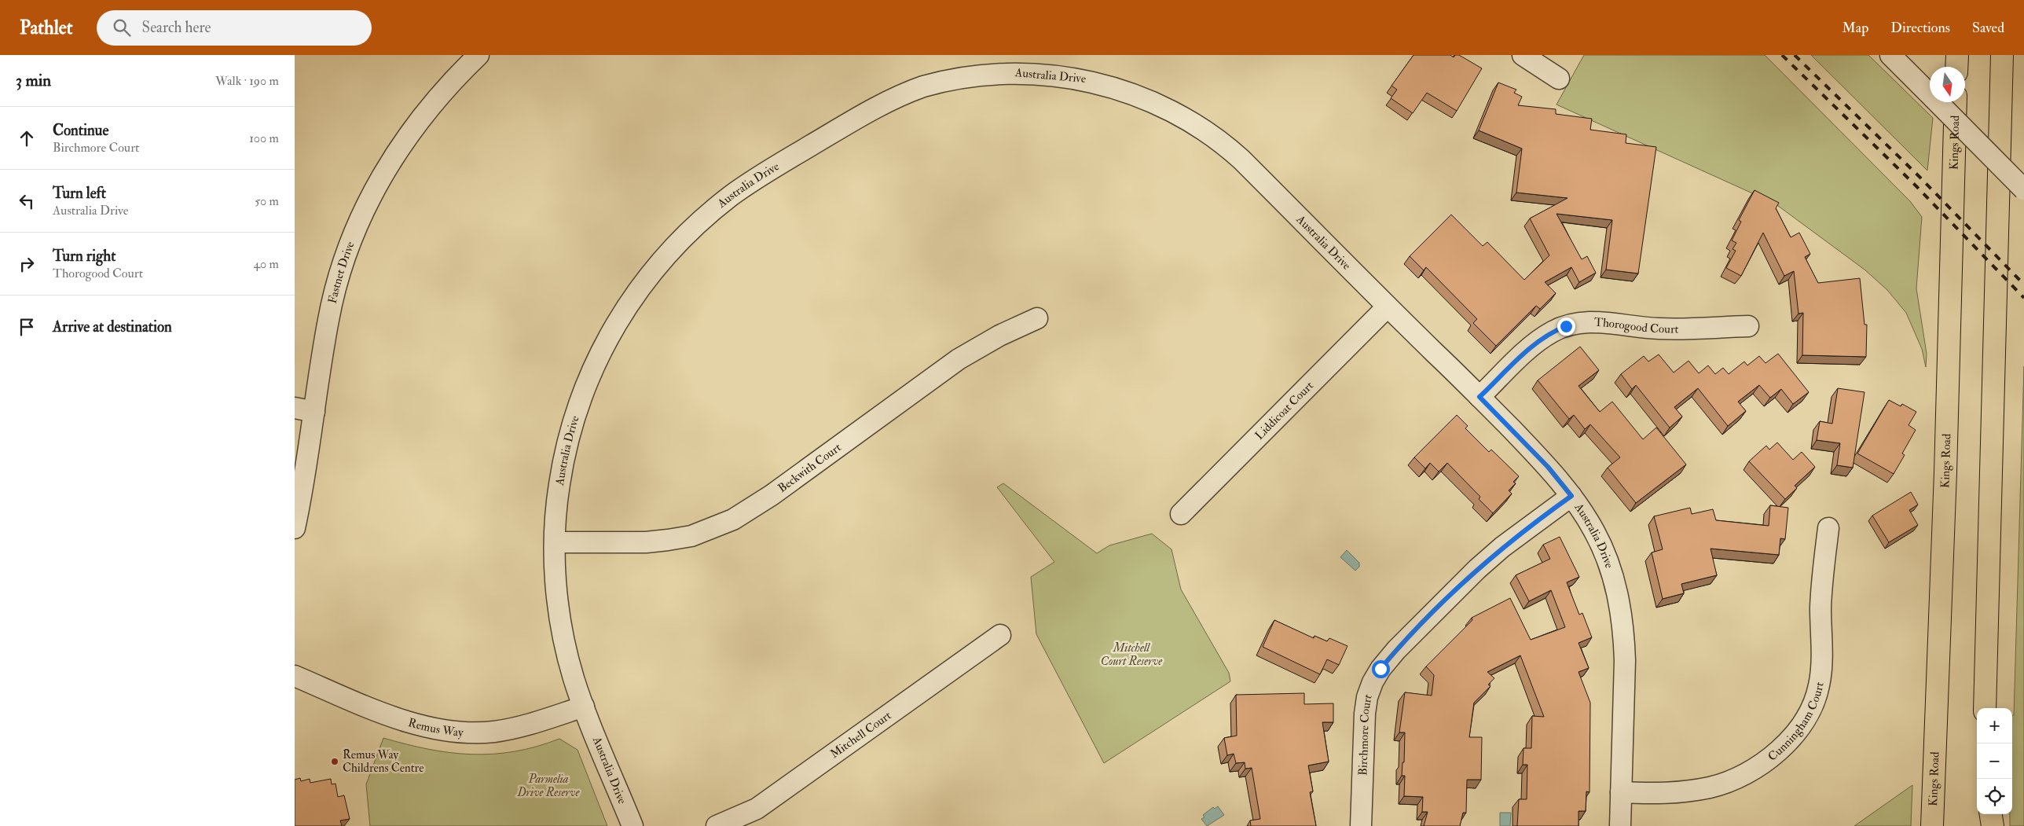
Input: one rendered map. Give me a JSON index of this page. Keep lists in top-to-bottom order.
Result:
{
  "streets": {
    "main road": ["Kings Road"],
    "street": [
      "Australia Drive",
      "Fastnet Drive",
      "Thorogood Court",
      "Liddicoat Court",
      "Beckwith Court",
      "Cunningham Court",
      "Remus Way",
      "Mitchell Court",
      "Birchmore Court"
    ]
  },
  "crossings": [
    ["Australia Drive", "Thorogood Court"],
    ["Australia Drive", "Liddicoat Court"],
    ["Australia Drive", "Beckwith Court"],
    ["Australia Drive", "Cunningham Court"],
    ["Australia Drive", "Remus Way"],
    ["Australia Drive", "Birchmore Court"]
  ],
  "parks": ["Mitchell Court Reserve", "Parmelia Drive Reserve"],
  "places": ["Remus Way Childrens Centre"],
  "north": "bottom",
  "page": {
    "header": "Pathlet",
    "search": "Search here",
    "nav": ["Map", "Directions", "Saved"],
    "heading": ["3 min", "Walk · 190 m"],
    "list": [
      ["Continue", "Birchmore Court", "100 m"],
      ["Turn left", "Australia Drive", "50 m"],
      ["Turn right", "Thorogood Court", "40 m"],
      "Arrive at destination"
    ],
    "map_buttons": ["+", "−"]
  }
}
